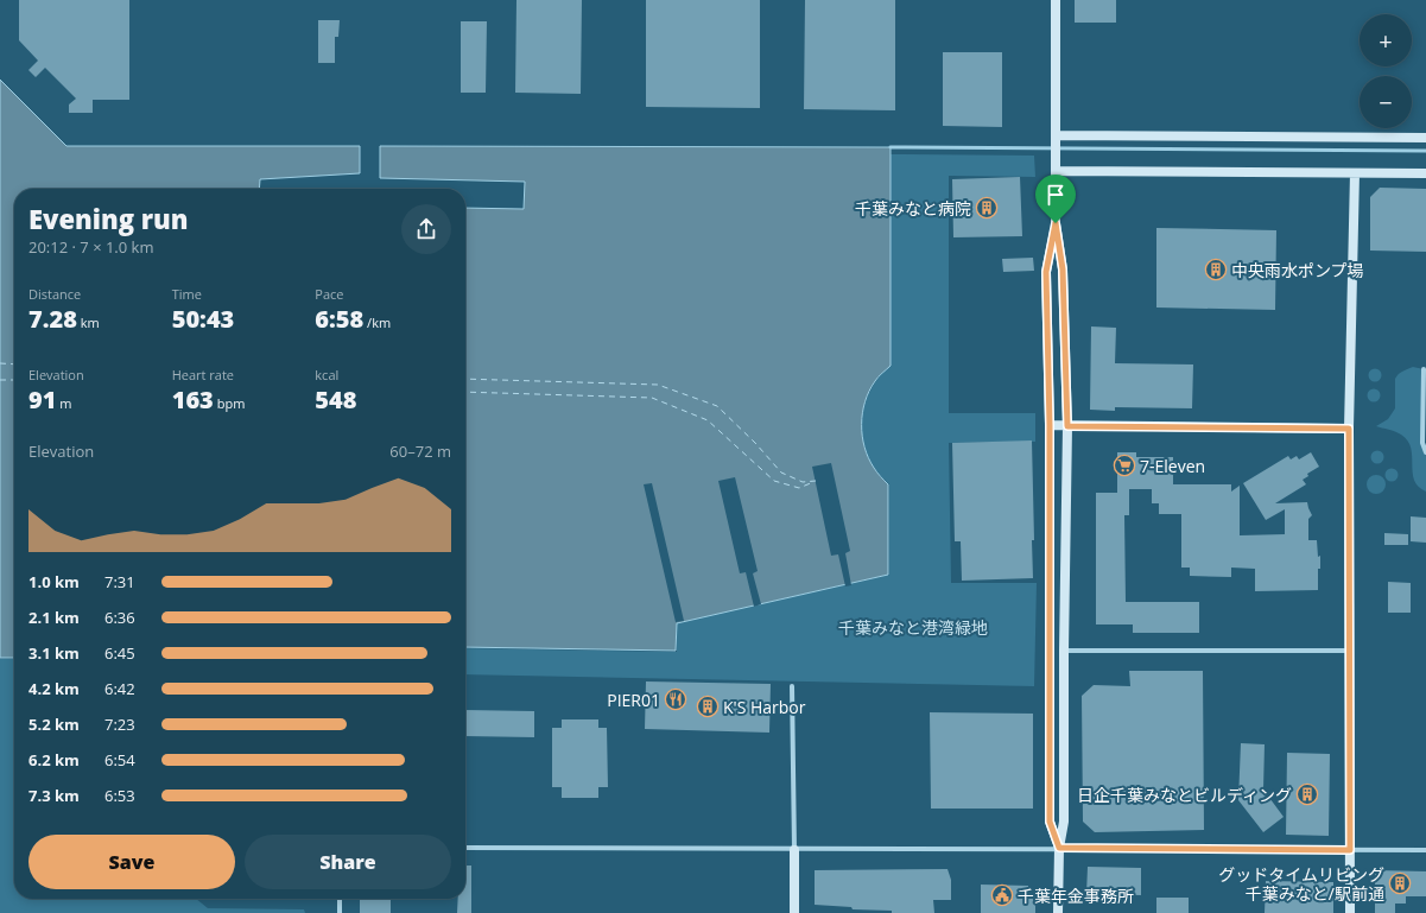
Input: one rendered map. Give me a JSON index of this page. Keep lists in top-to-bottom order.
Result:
{
  "parks": ["千葉みなと港湾緑地"],
  "places": {
    "building": [
      "千葉みなと病院",
      "中央雨水ポンプ場",
      "K'S Harbor",
      "日企千葉みなとビルディング",
      "グッドタイムリビング 千葉みなと/駅前通"
    ],
    "supermarket": ["7-Eleven"],
    "restaurant": ["PIER01"],
    "public building": ["千葉年金事務所"]
  },
  "page": {
    "map_buttons": ["+", "−"],
    "heading": ["Evening run", "20:12 · 7 × 1.0 km"],
    "stats": [
      ["Distance", "7.28 km"],
      ["Time", "50:43"],
      ["Pace", "6:58 /km"],
      ["Elevation", "91 m"],
      ["Heart rate", "163 bpm"],
      ["kcal", "548"]
    ],
    "chart": ["Elevation", "60–72 m"],
    "list": [
      {
        "name": "1.0 km",
        "note": "7:31"
      },
      {
        "name": "2.1 km",
        "note": "6:36"
      },
      {
        "name": "3.1 km",
        "note": "6:45"
      },
      {
        "name": "4.2 km",
        "note": "6:42"
      },
      {
        "name": "5.2 km",
        "note": "7:23"
      },
      {
        "name": "6.2 km",
        "note": "6:54"
      },
      {
        "name": "7.3 km",
        "note": "6:53"
      }
    ],
    "buttons": ["Save", "Share"]
  }
}
